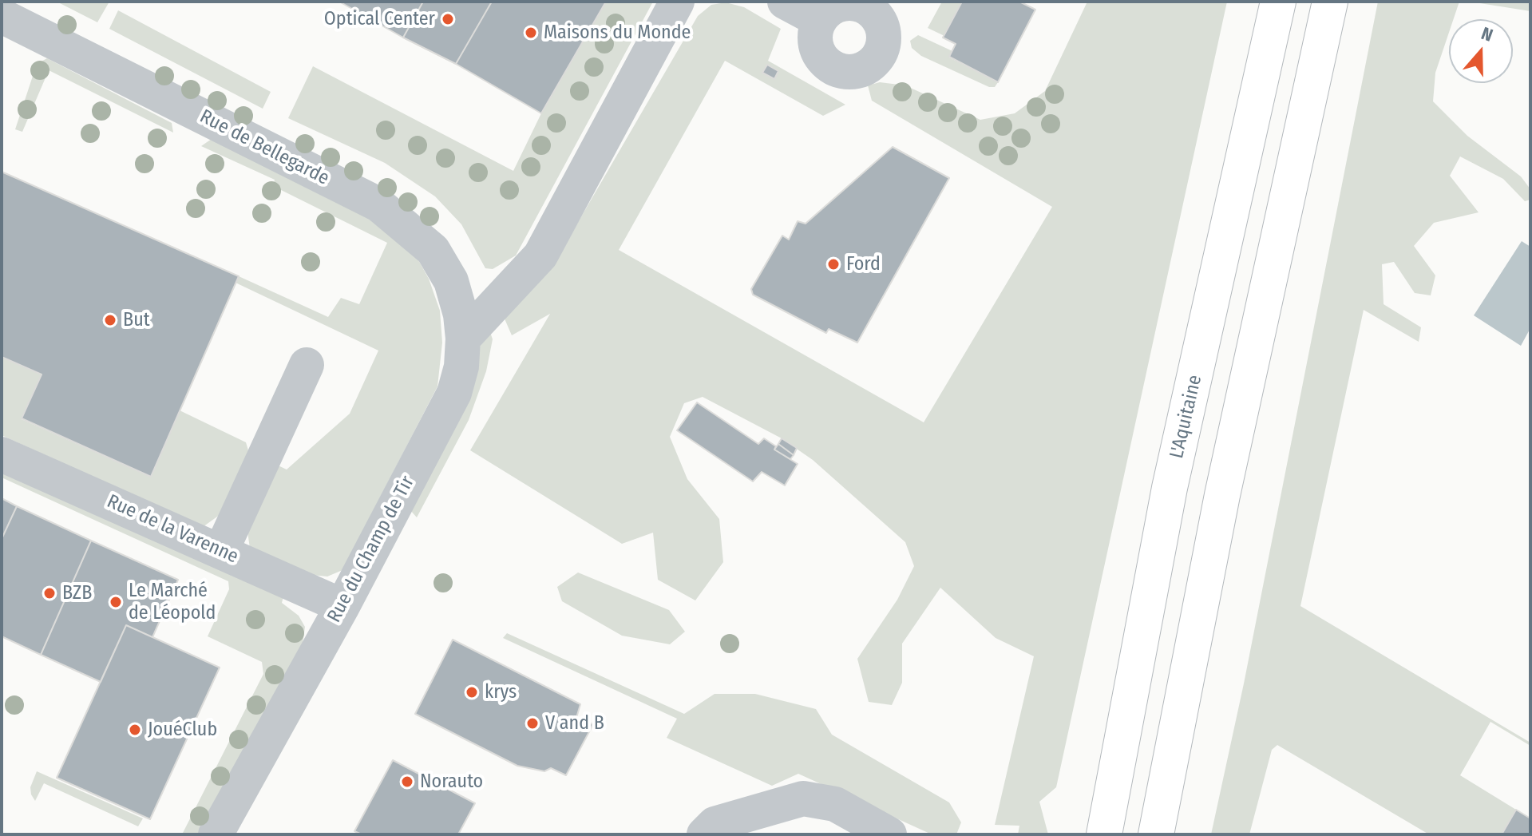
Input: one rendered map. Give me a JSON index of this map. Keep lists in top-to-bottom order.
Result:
{
  "streets": {
    "highway": ["L'Aquitaine"],
    "street": ["Rue de Bellegarde", "Rue de la Varenne", "Rue du Champ de Tir"]
  },
  "crossings": [
    ["Rue de Bellegarde", "Rue du Champ de Tir"],
    ["Rue de la Varenne", "Rue du Champ de Tir"]
  ],
  "places": [
    "Optical Center",
    "Maisons du Monde",
    "Ford",
    "But",
    "BZB",
    "Le Marché de Léopold",
    "krys",
    "V and B",
    "JouéClub",
    "Norauto"
  ],
  "north": "top"
}
